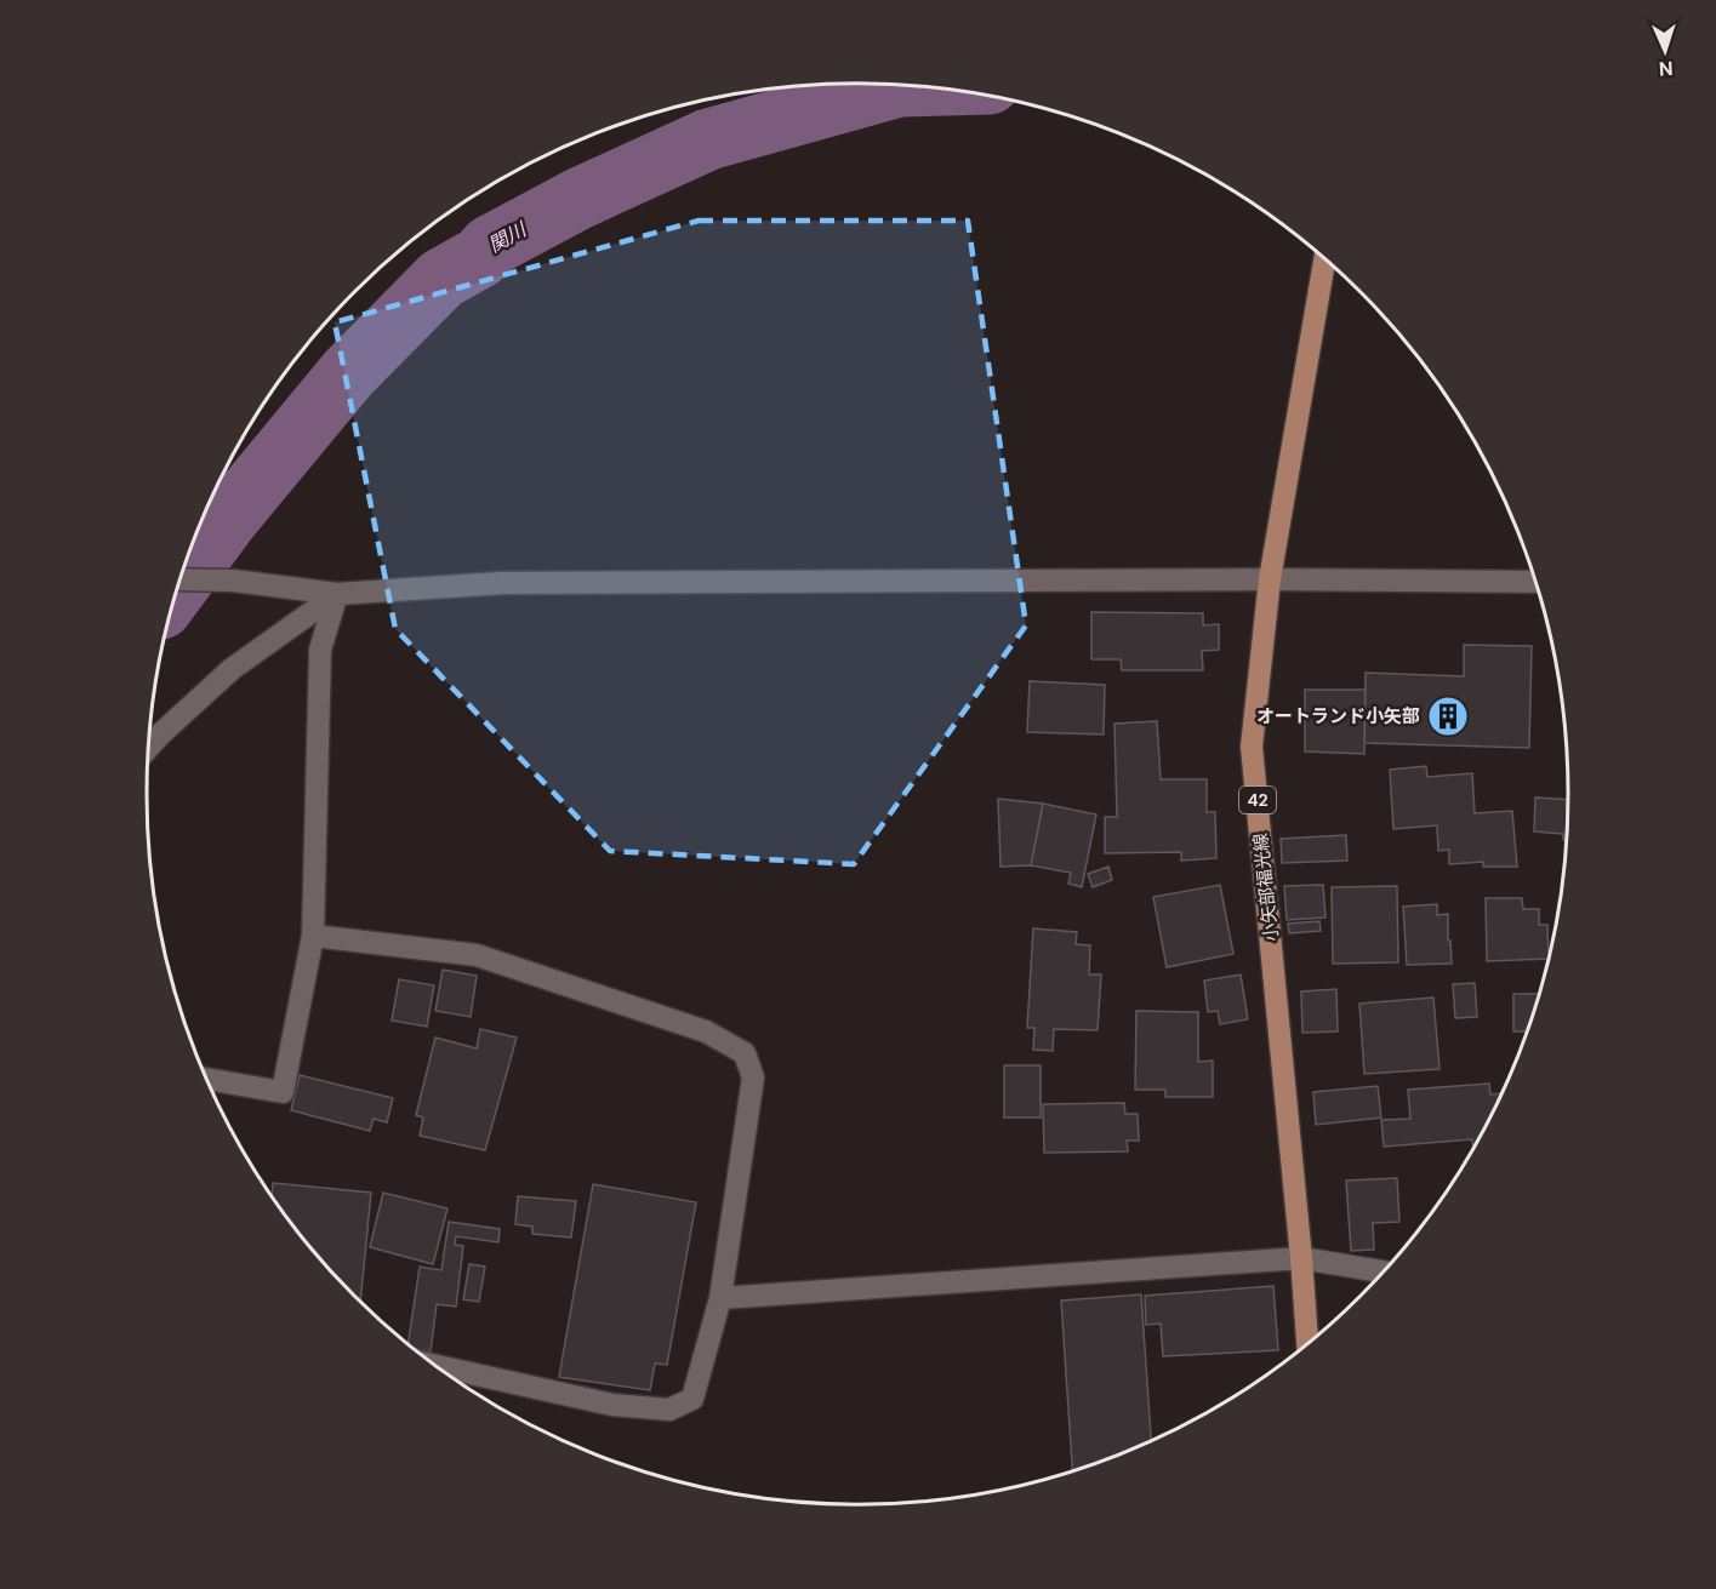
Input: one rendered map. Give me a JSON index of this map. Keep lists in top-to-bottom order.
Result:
{
  "streets": {
    "main road": ["42", "小矢部福光線"]
  },
  "water": ["関川"],
  "places": {
    "building": ["オートランド小矢部"]
  },
  "north": "bottom"
}
